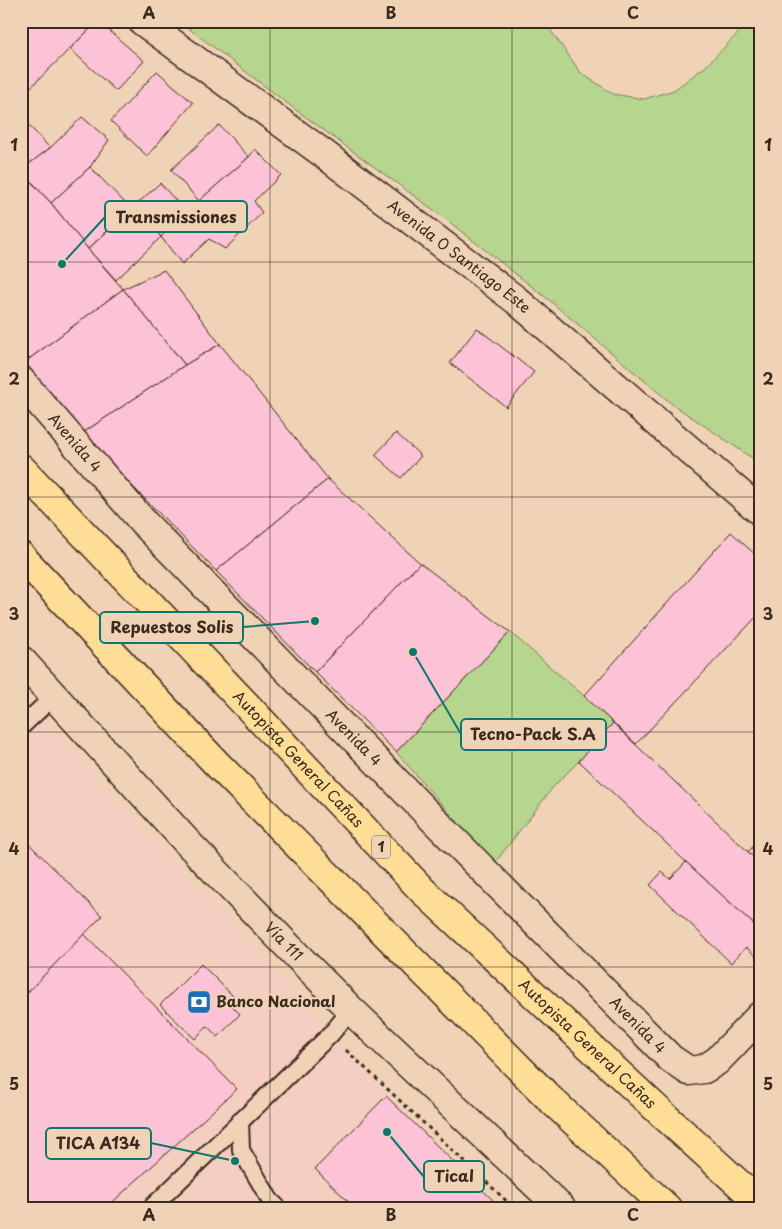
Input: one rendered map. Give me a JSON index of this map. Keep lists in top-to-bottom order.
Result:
{
  "streets": {
    "highway": ["Autopista General Cañas", "1"],
    "street": ["Avenida 0 Santiago Este", "Avenida 4", "Vía 111"]
  },
  "places": {
    "other": [
      "Transmissiones",
      "Repuestos Solis",
      "Tecno-Pack S.A",
      "Tical",
      "TICA A134"
    ],
    "bank": ["Banco Nacional"]
  },
  "grid": {
    "columns": ["A", "B", "C"],
    "rows": [
      "1",
      "2",
      "3",
      "4",
      "5"
    ]
  }
}
